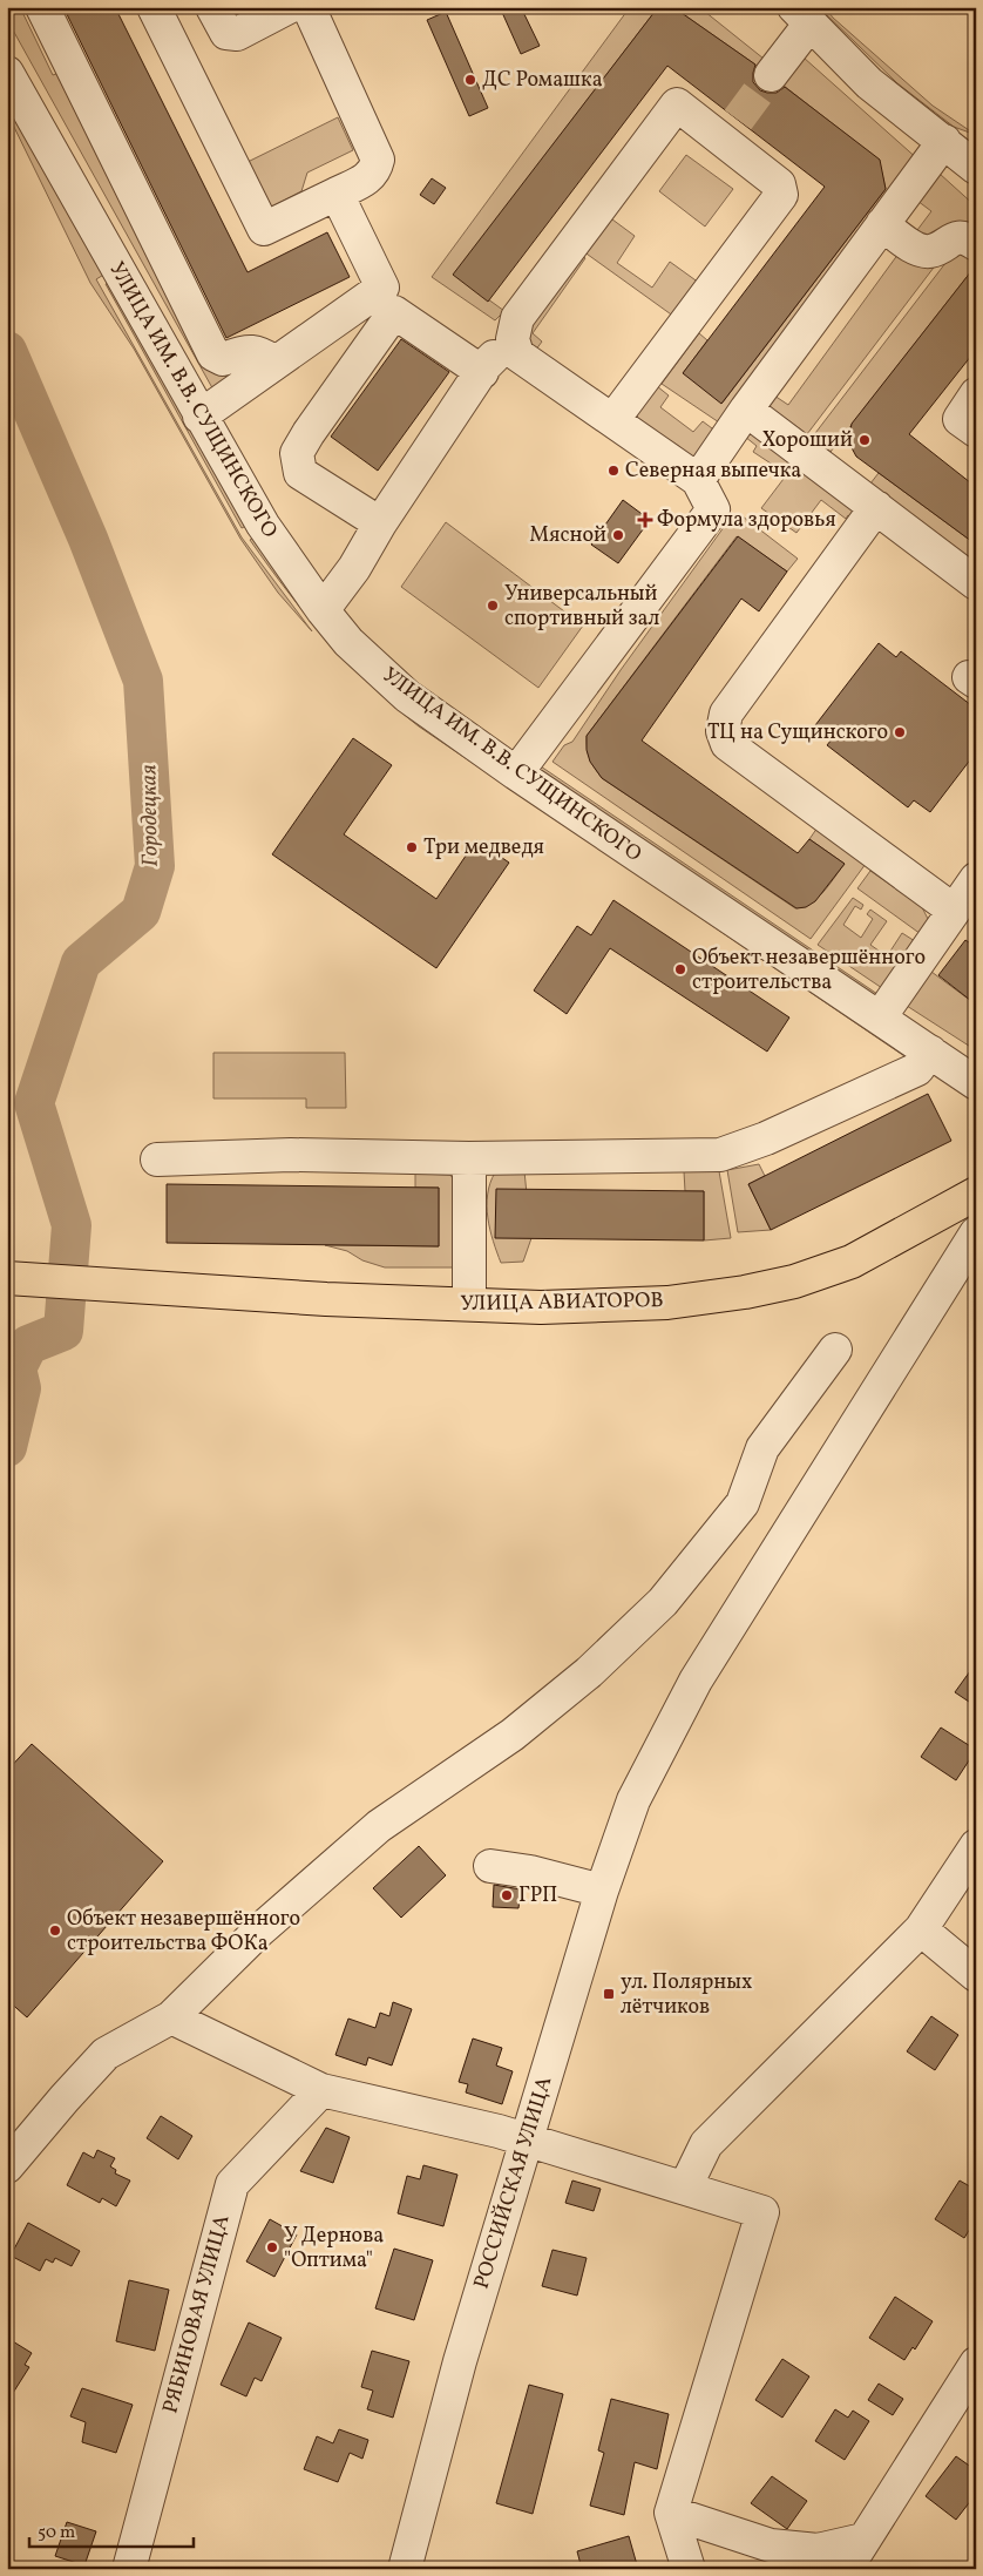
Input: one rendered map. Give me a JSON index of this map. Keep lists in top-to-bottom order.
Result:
{
  "streets": {
    "main road": ["УЛИЦА АВИАТОРОВ"],
    "street": ["УЛИЦА ИМ. В.В. СУЩИНСКОГО", "РОССИЙСКАЯ УЛИЦА", "РЯБИНОВАЯ УЛИЦА"]
  },
  "water": ["Городецкая"],
  "places": {
    "other": [
      "ДС Ромашка",
      "Хороший",
      "Северная выпечка",
      "Мясной",
      "Универсальный спортивный зал",
      "ТЦ на Сущинского",
      "Три медведя",
      "Объект незавершённого строительства",
      "ГРП",
      "Объект незавершённого строительства ФОКа",
      "У Дернова \"Оптима\""
    ],
    "health": ["Формула здоровья"],
    "transit": ["ул. Полярных лётчиков"]
  },
  "scale_bar": "50 m"
}
